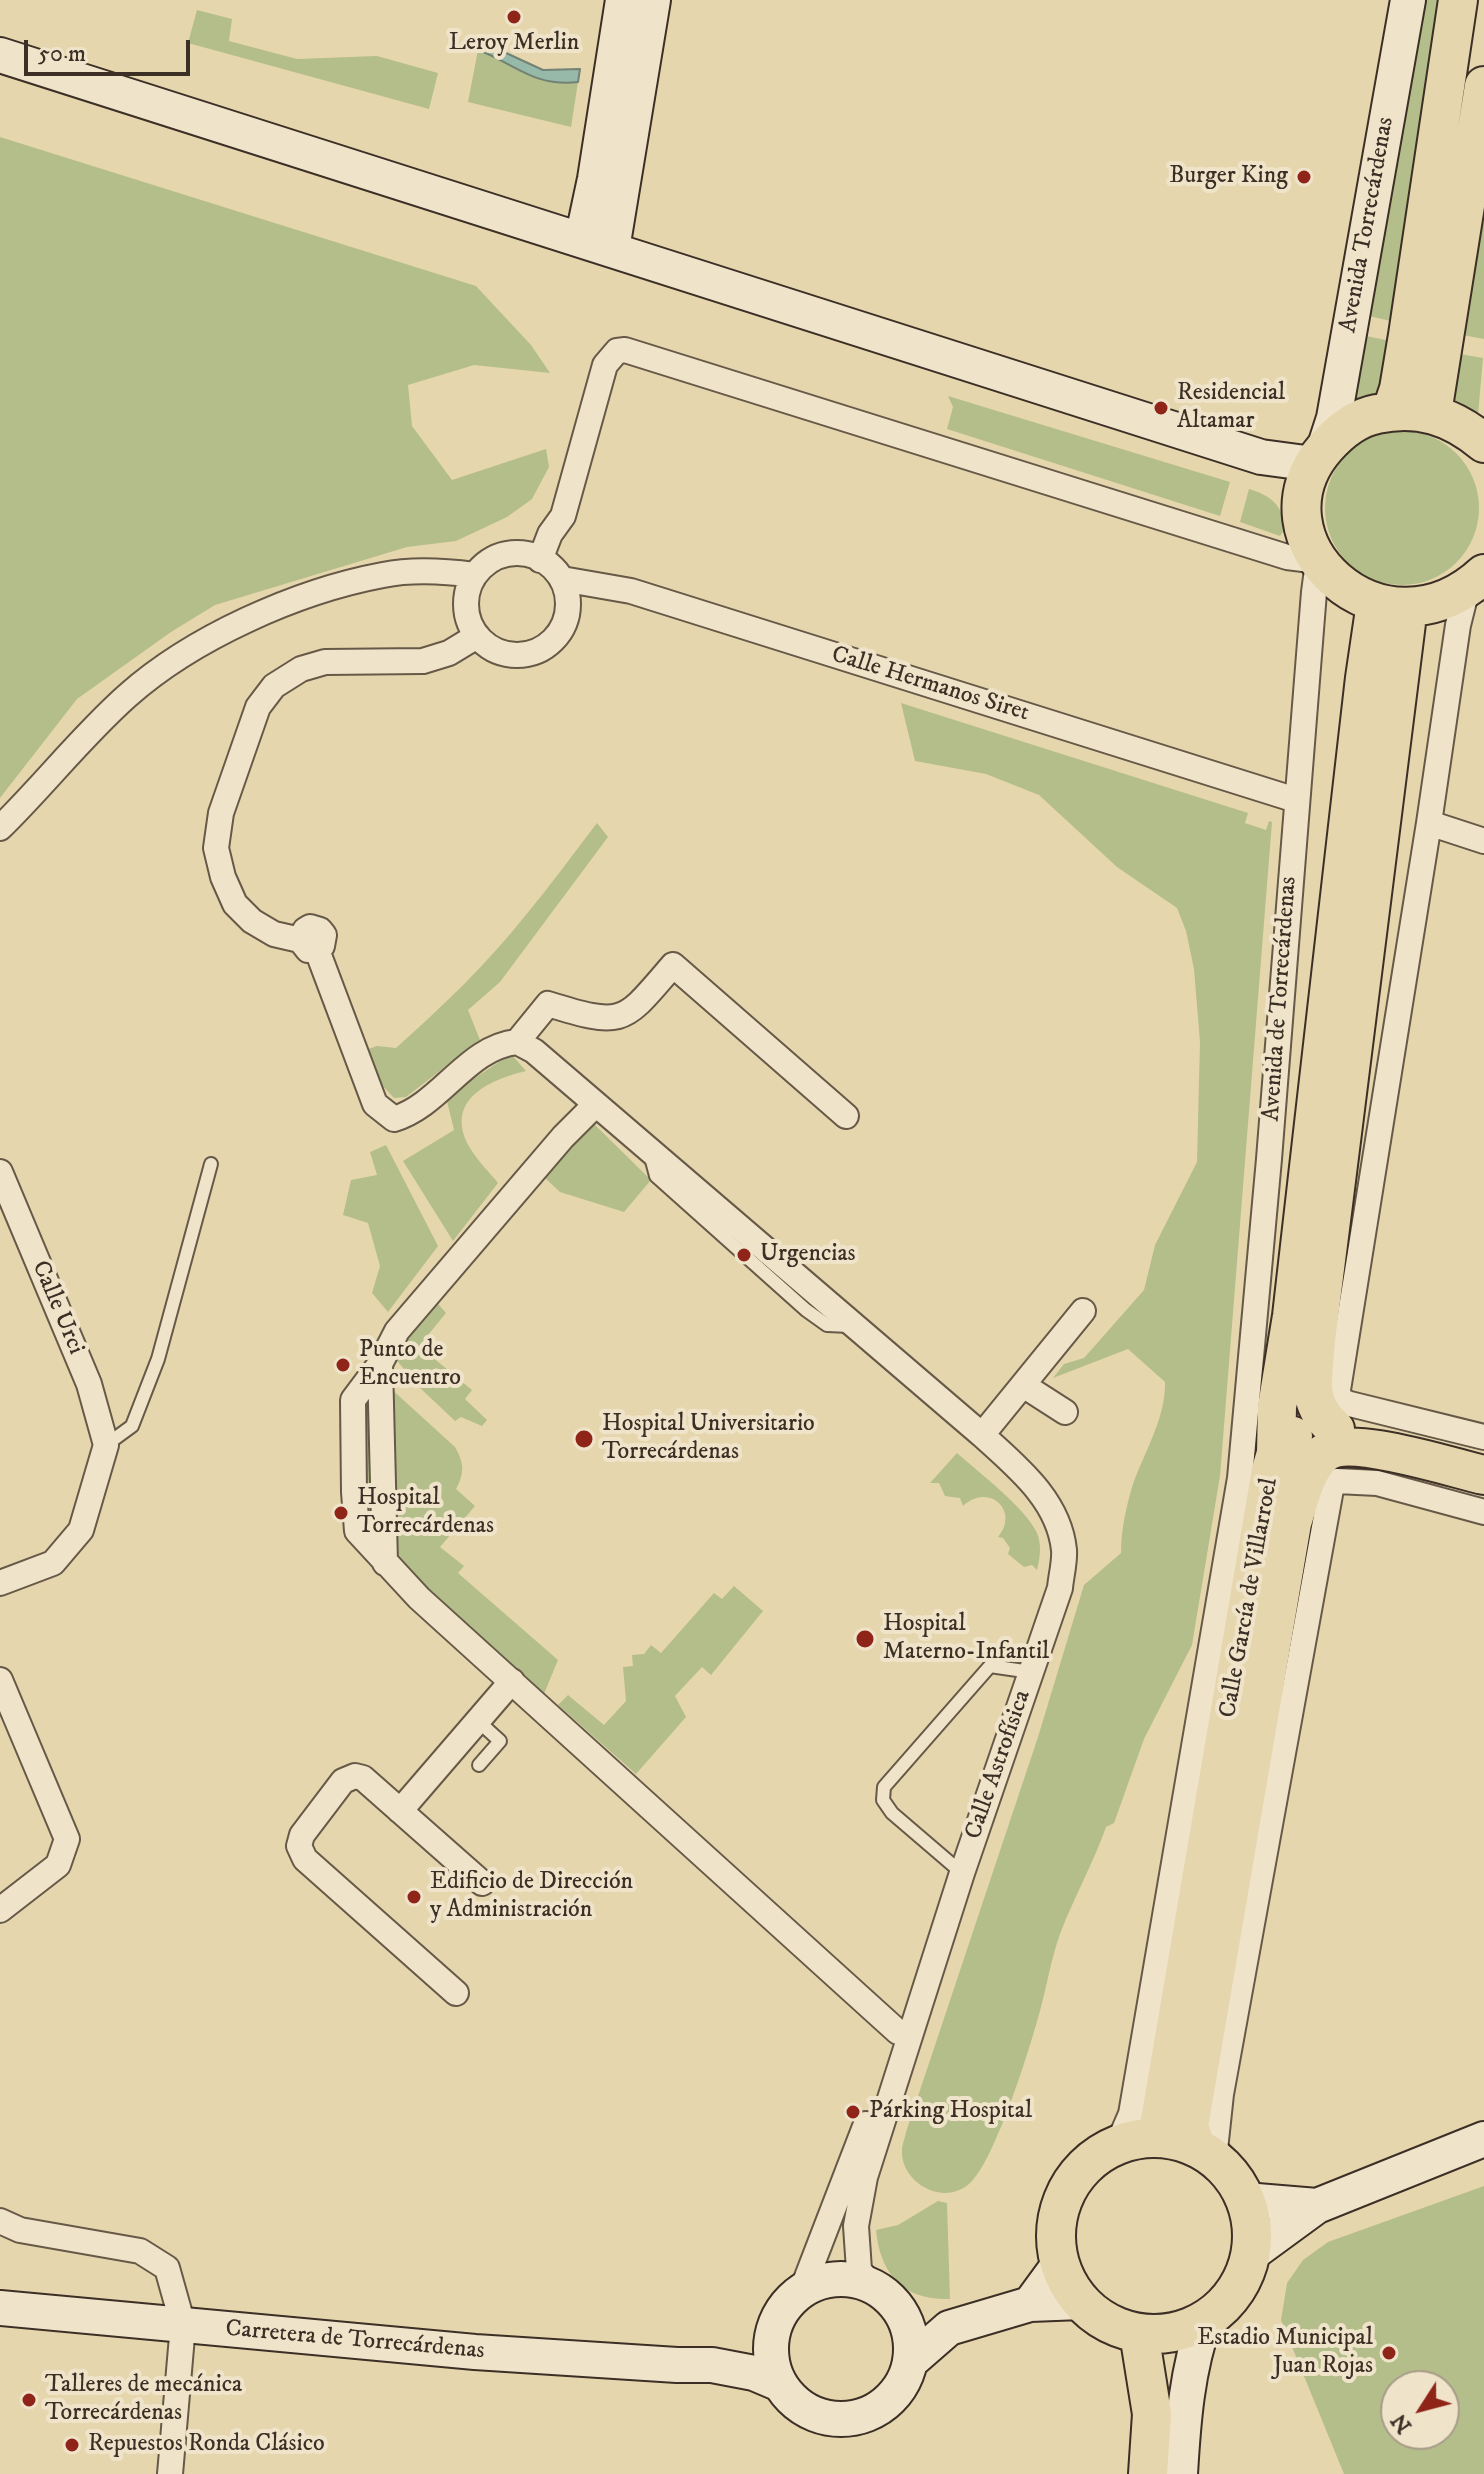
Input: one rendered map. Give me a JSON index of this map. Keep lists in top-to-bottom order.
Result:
{
  "streets": {
    "main road": ["Avenida de Torrecárdenas", "Calle García de Villarroel"],
    "street": [
      "Avenida Torrecárdenas",
      "Calle Hermanos Siret",
      "Calle Urci",
      "Calle Astrofísica",
      "Carretera de Torrecárdenas"
    ]
  },
  "crossings": [
    ["Calle Hermanos Siret", "Avenida de Torrecárdenas"],
    ["Avenida de Torrecárdenas", "Calle García de Villarroel"],
    ["Calle Astrofísica", "Carretera de Torrecárdenas"]
  ],
  "places": [
    "Leroy Merlin",
    "Burger King",
    "Residencial Altamar",
    "Urgencias",
    "Punto de Encuentro",
    "Hospital Universitario Torrecárdenas",
    "Hospital Torrecárdenas",
    "Hospital Materno-Infantil",
    "Edificio de Dirección y Administración",
    "Párking Hospital",
    "Estadio Municipal Juan Rojas",
    "Talleres de mecánica Torrecárdenas",
    "Repuestos Ronda Clásico"
  ],
  "scale_bar": "50 m",
  "north": "bottom left"
}
